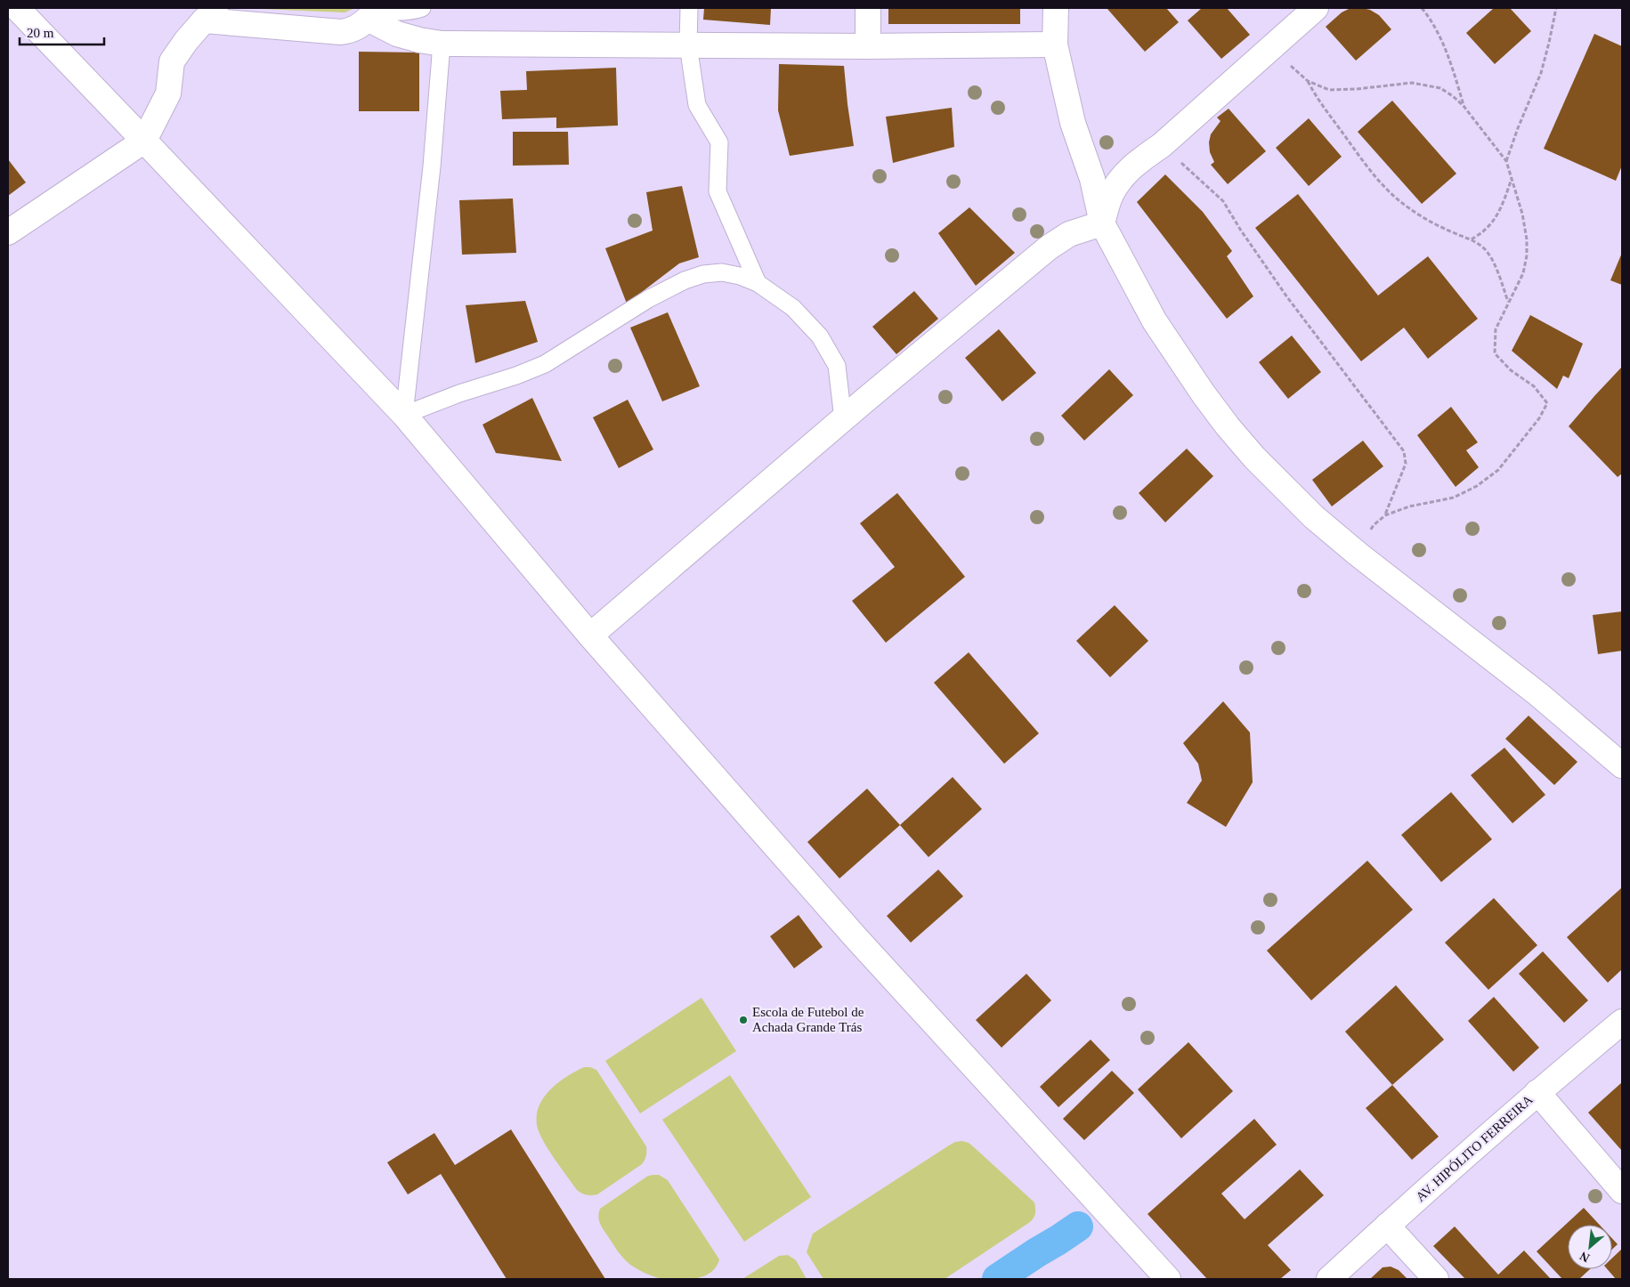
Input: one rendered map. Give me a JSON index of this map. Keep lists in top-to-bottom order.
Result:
{
  "streets": {
    "street": ["AV. HIPÓLITO FERREIRA"]
  },
  "places": ["Escola de Futebol de Achada Grande Trás"],
  "scale_bar": "20 m",
  "north": "bottom left"
}
